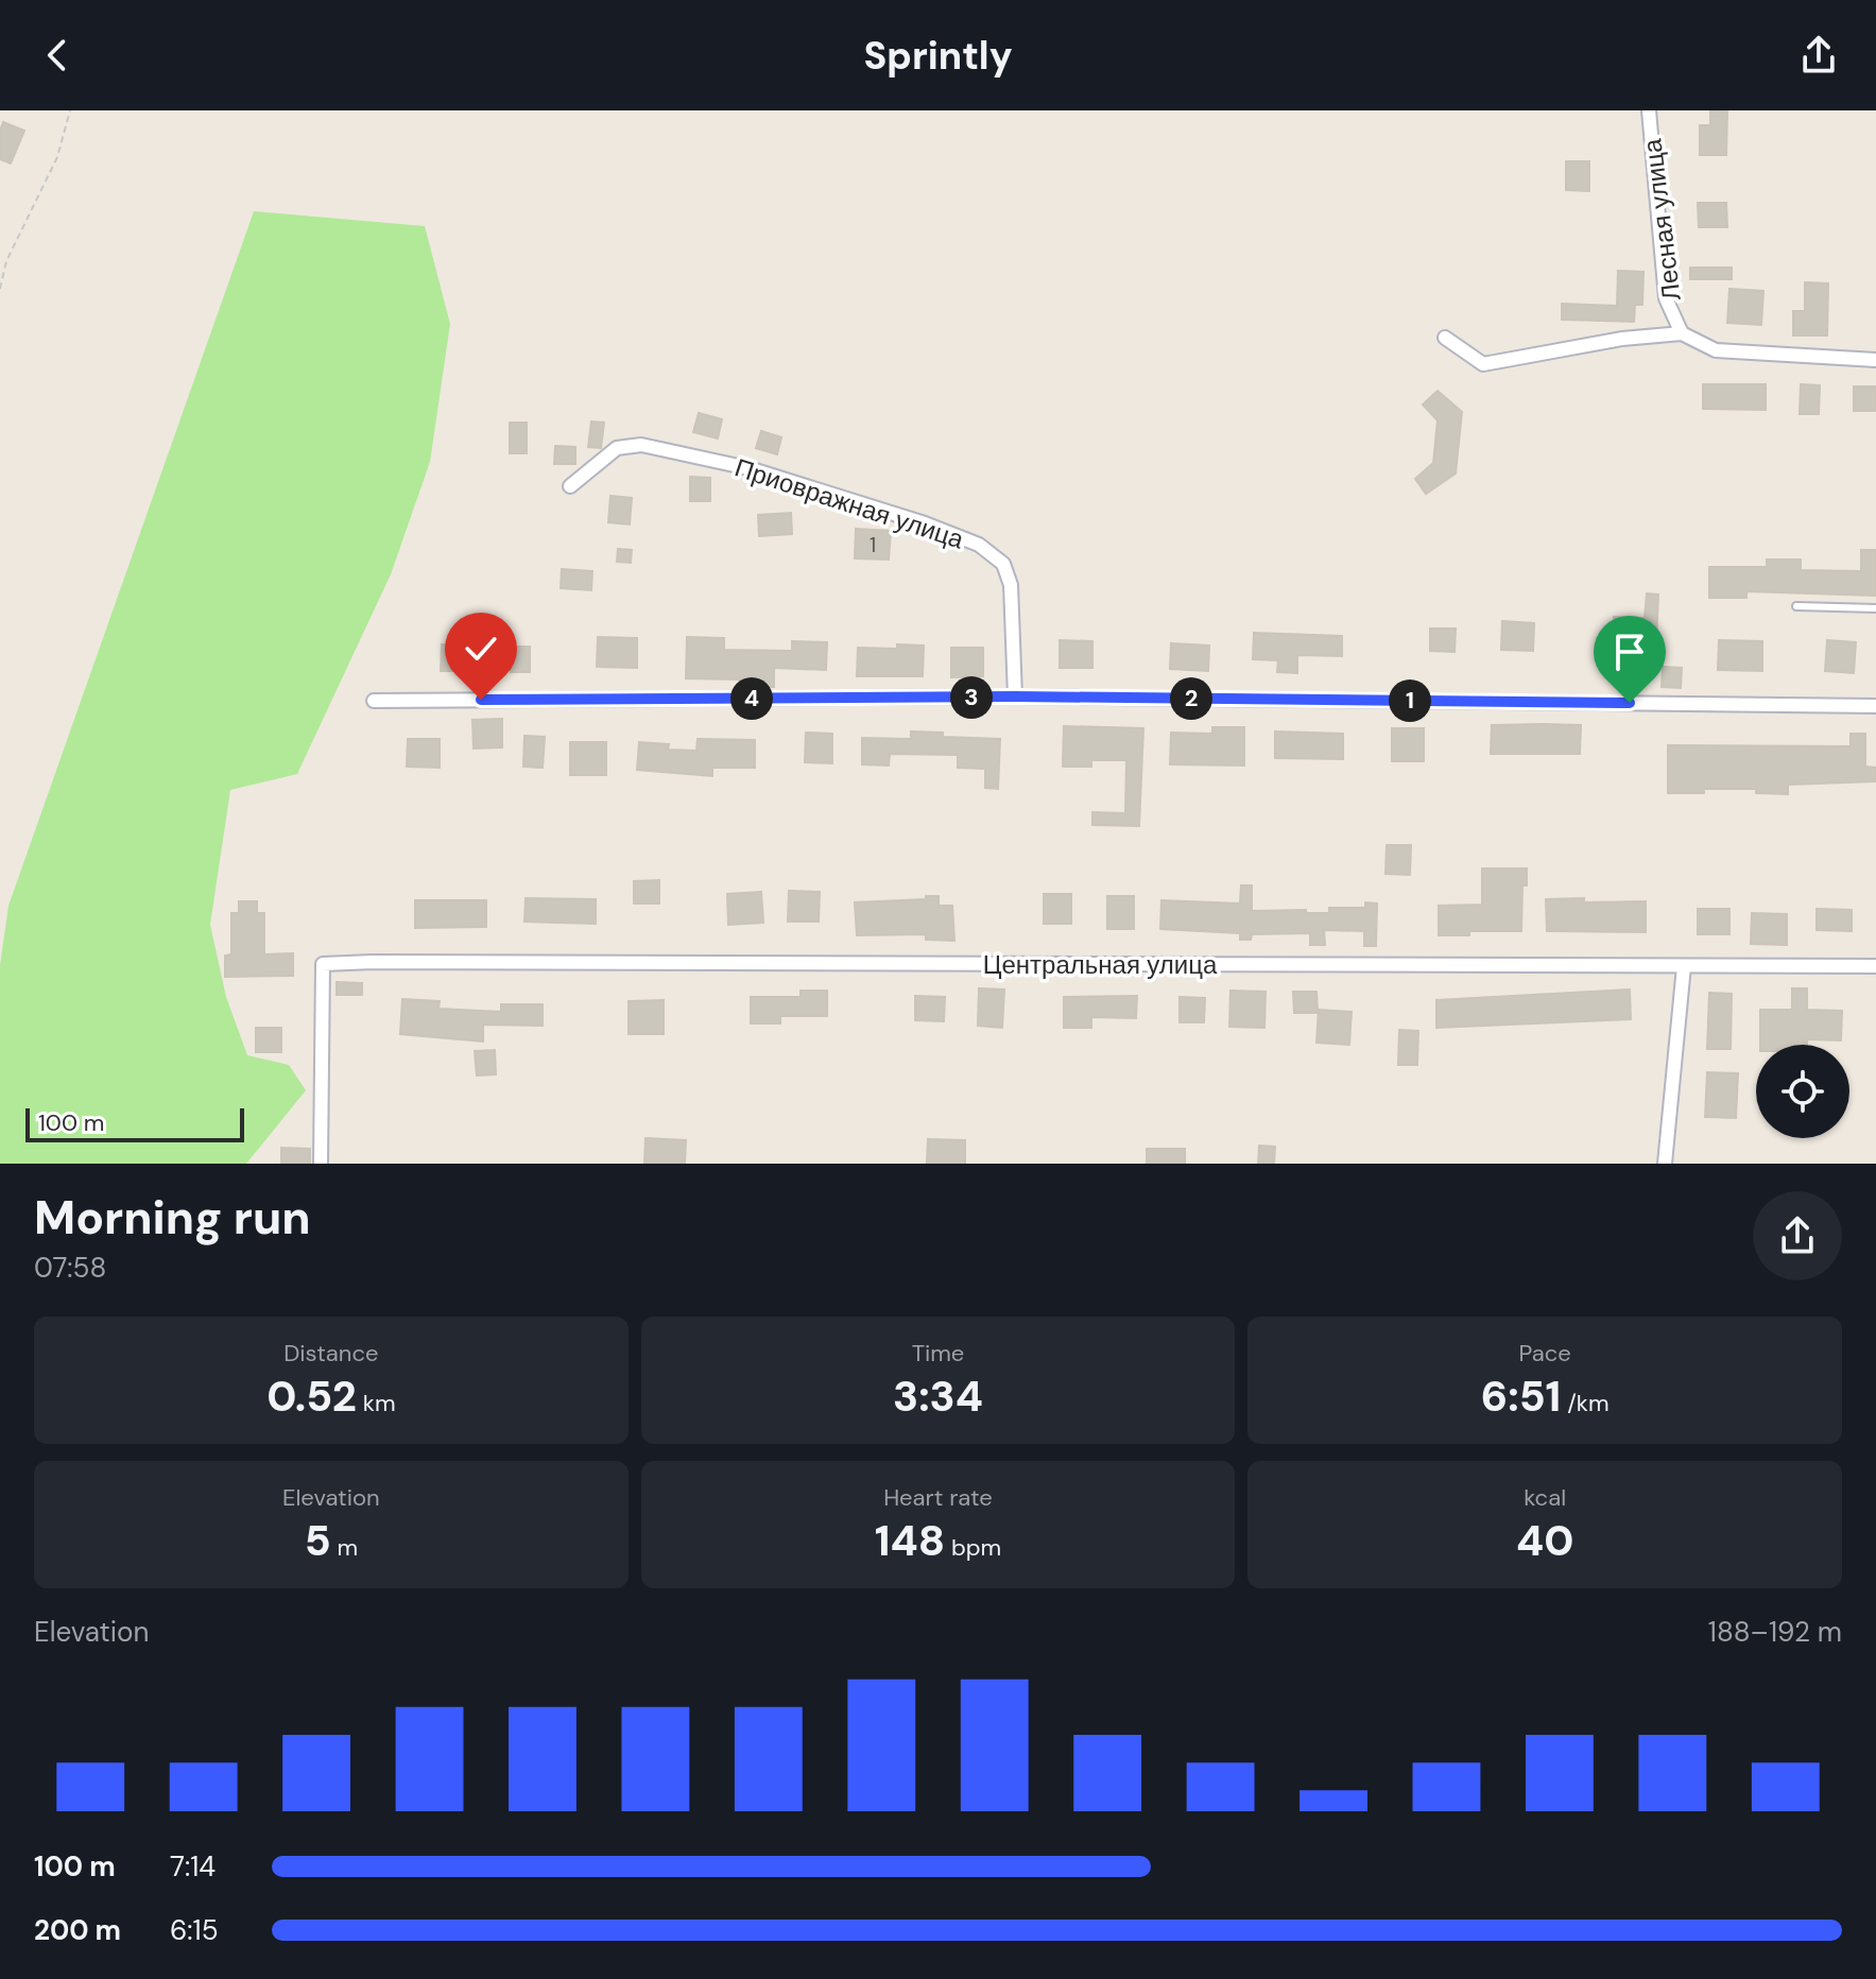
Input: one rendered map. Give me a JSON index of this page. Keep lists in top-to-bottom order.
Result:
{
  "streets": {
    "street": ["Лесная улица", "Приовражная улица", "Центральная улица"]
  },
  "house_numbers": ["1"],
  "scale_bar": "100 m",
  "page": {
    "header": "Sprintly",
    "pins": [
      "3",
      "2",
      "4",
      "1"
    ],
    "scale": "100 m",
    "heading": ["Morning run", "07:58"],
    "stats": [
      ["Distance", "0.52 km"],
      ["Time", "3:34"],
      ["Pace", "6:51 /km"],
      ["Elevation", "5 m"],
      ["Heart rate", "148 bpm"],
      ["kcal", "40"]
    ],
    "chart": ["Elevation", "188–192 m"],
    "list": [
      {
        "name": "100 m",
        "note": "7:14"
      },
      {
        "name": "200 m",
        "note": "6:15"
      }
    ]
  }
}
